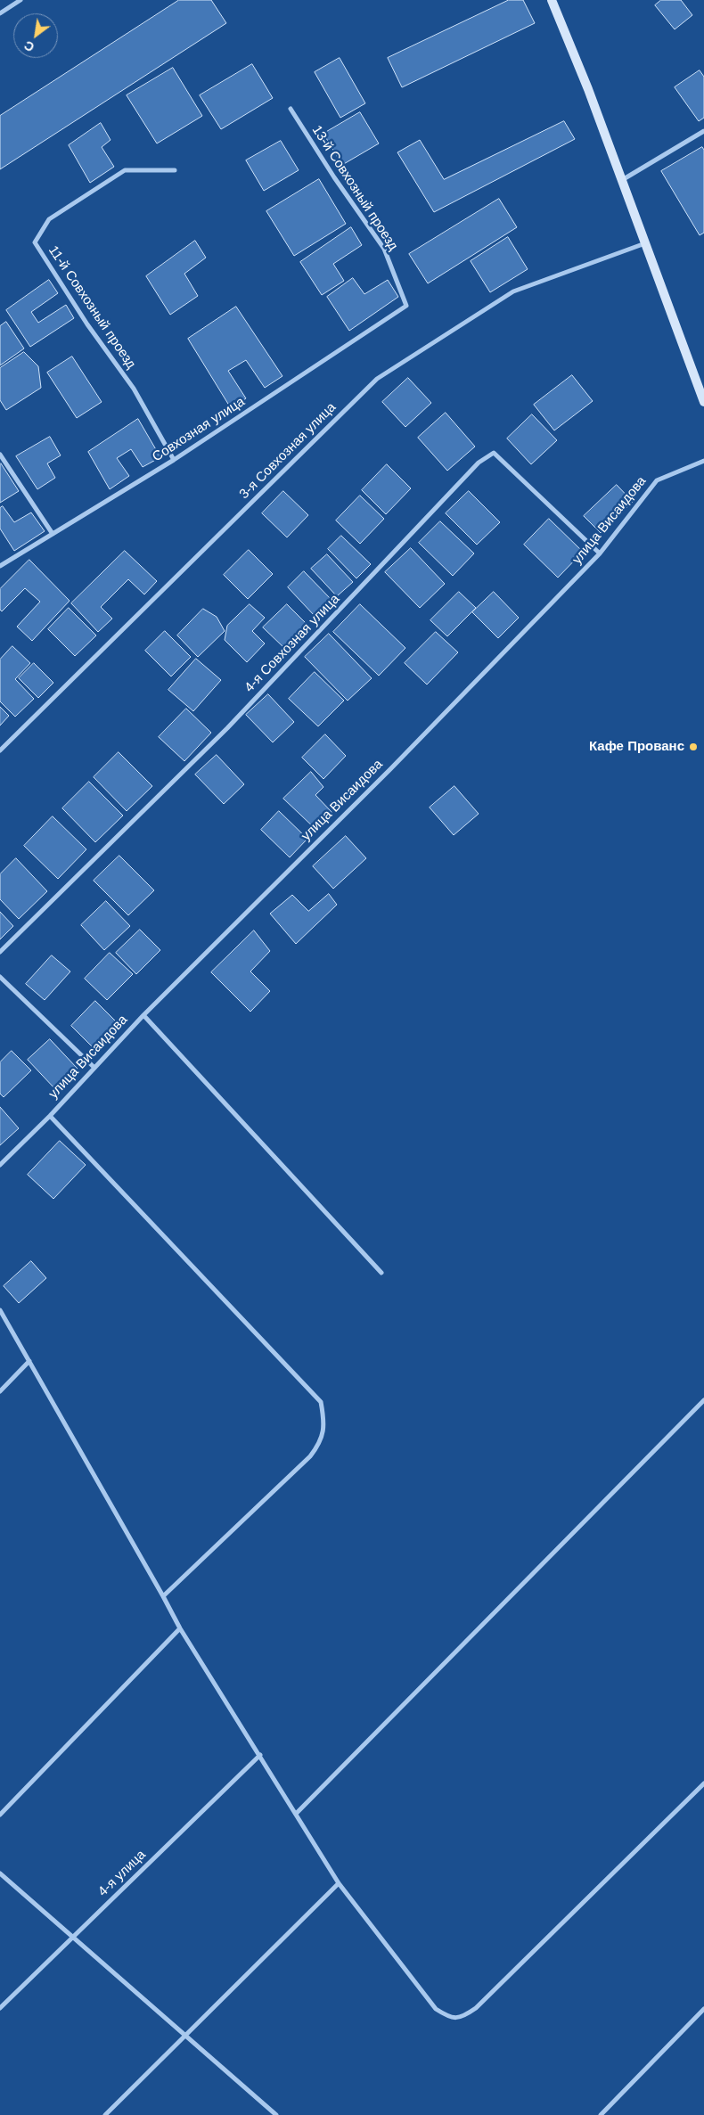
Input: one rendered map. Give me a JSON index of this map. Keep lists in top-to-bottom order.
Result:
{
  "streets": {
    "street": [
      "13-й Совхозный проезд",
      "11-й Совхозный проезд",
      "Совхозная улица",
      "3-я Совхозная улица",
      "улица Висаидова",
      "4-я Совхозная улица",
      "4-я улица"
    ]
  },
  "crossings": [
    ["13-й Совхозный проезд", "Совхозная улица"],
    ["11-й Совхозный проезд", "Совхозная улица"],
    ["улица Висаидова", "4-я Совхозная улица"]
  ],
  "places": ["Кафе Прованс"],
  "north": "bottom left"
}
